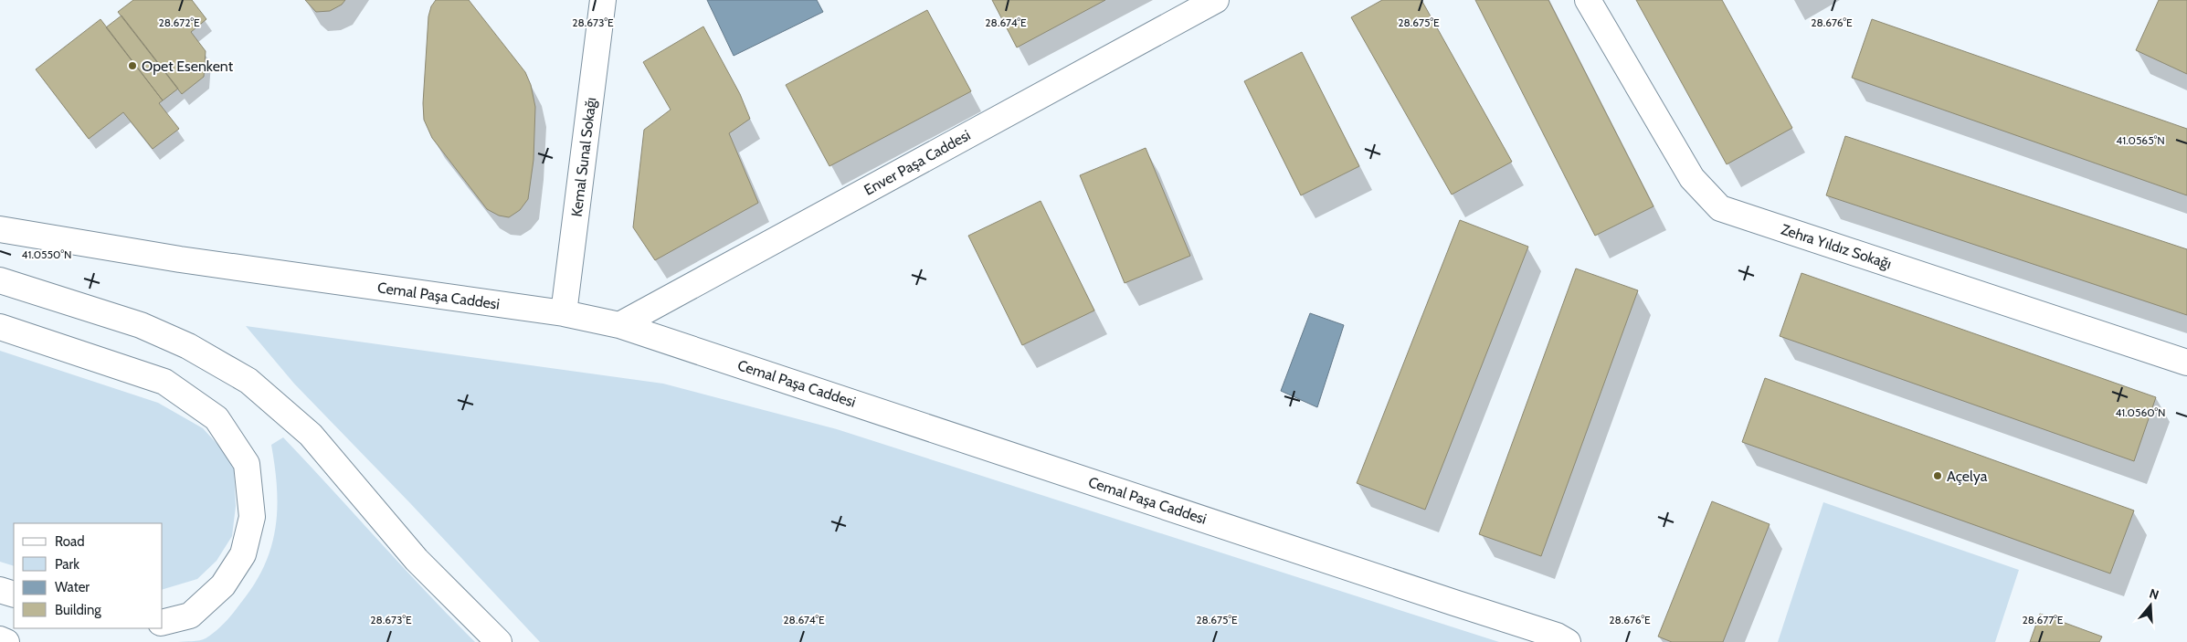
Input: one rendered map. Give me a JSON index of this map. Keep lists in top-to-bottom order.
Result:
{
  "streets": {
    "street": [
      "Kemal Sunal Sokağı",
      "Enver Paşa Caddesi",
      "Zehra Yıldız Sokağı",
      "Cemal Paşa Caddesi"
    ]
  },
  "crossings": [
    ["Kemal Sunal Sokağı", "Cemal Paşa Caddesi"],
    ["Enver Paşa Caddesi", "Cemal Paşa Caddesi"]
  ],
  "places": ["Opet Esenkent", "Açelya"],
  "legend": [
    "Road",
    "Park",
    "Water",
    "Building"
  ],
  "north": "top",
  "coordinates": [
    "28.672°E",
    "28.673°E",
    "28.674°E",
    "28.675°E",
    "28.676°E",
    "41.0565°N",
    "41.0550°N",
    "41.0560°N",
    "28.677°E"
  ]
}
